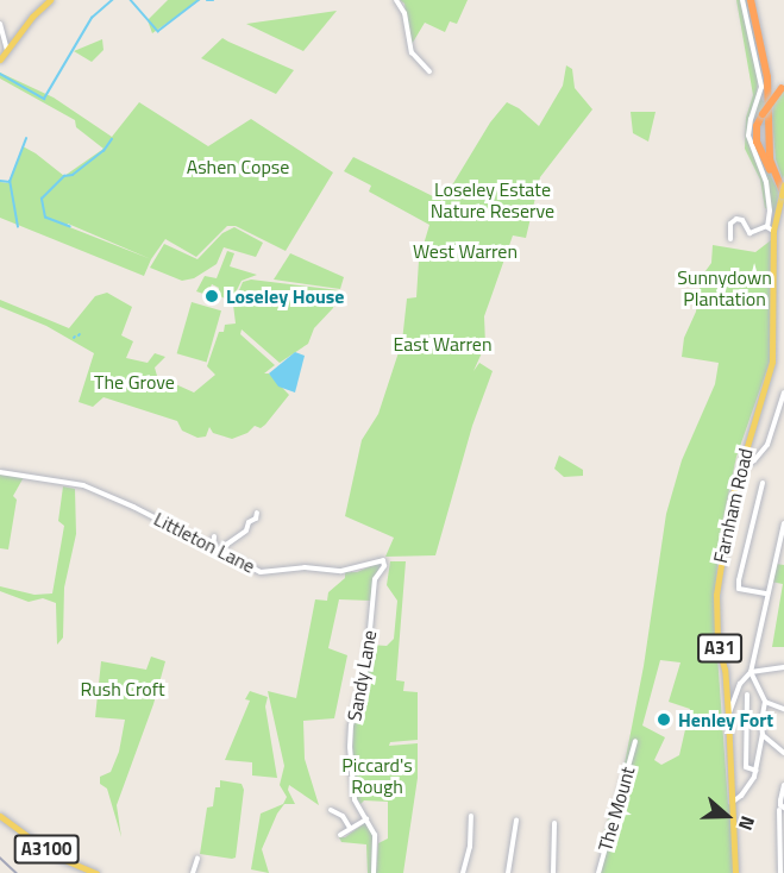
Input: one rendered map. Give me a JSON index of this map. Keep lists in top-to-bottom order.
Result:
{
  "streets": {
    "main road": ["Farnham Road", "A31", "A3100"],
    "street": ["Littleton Lane", "Sandy Lane", "The Mount"]
  },
  "crossings": [
    ["Littleton Lane", "Sandy Lane"]
  ],
  "parks": [
    "Ashen Copse",
    "Loseley Estate Nature Reserve",
    "West Warren",
    "Sunnydown Plantation",
    "East Warren",
    "The Grove",
    "Rush Croft",
    "Piccard's Rough"
  ],
  "places": ["Loseley House", "Henley Fort"],
  "north": "right"
}
